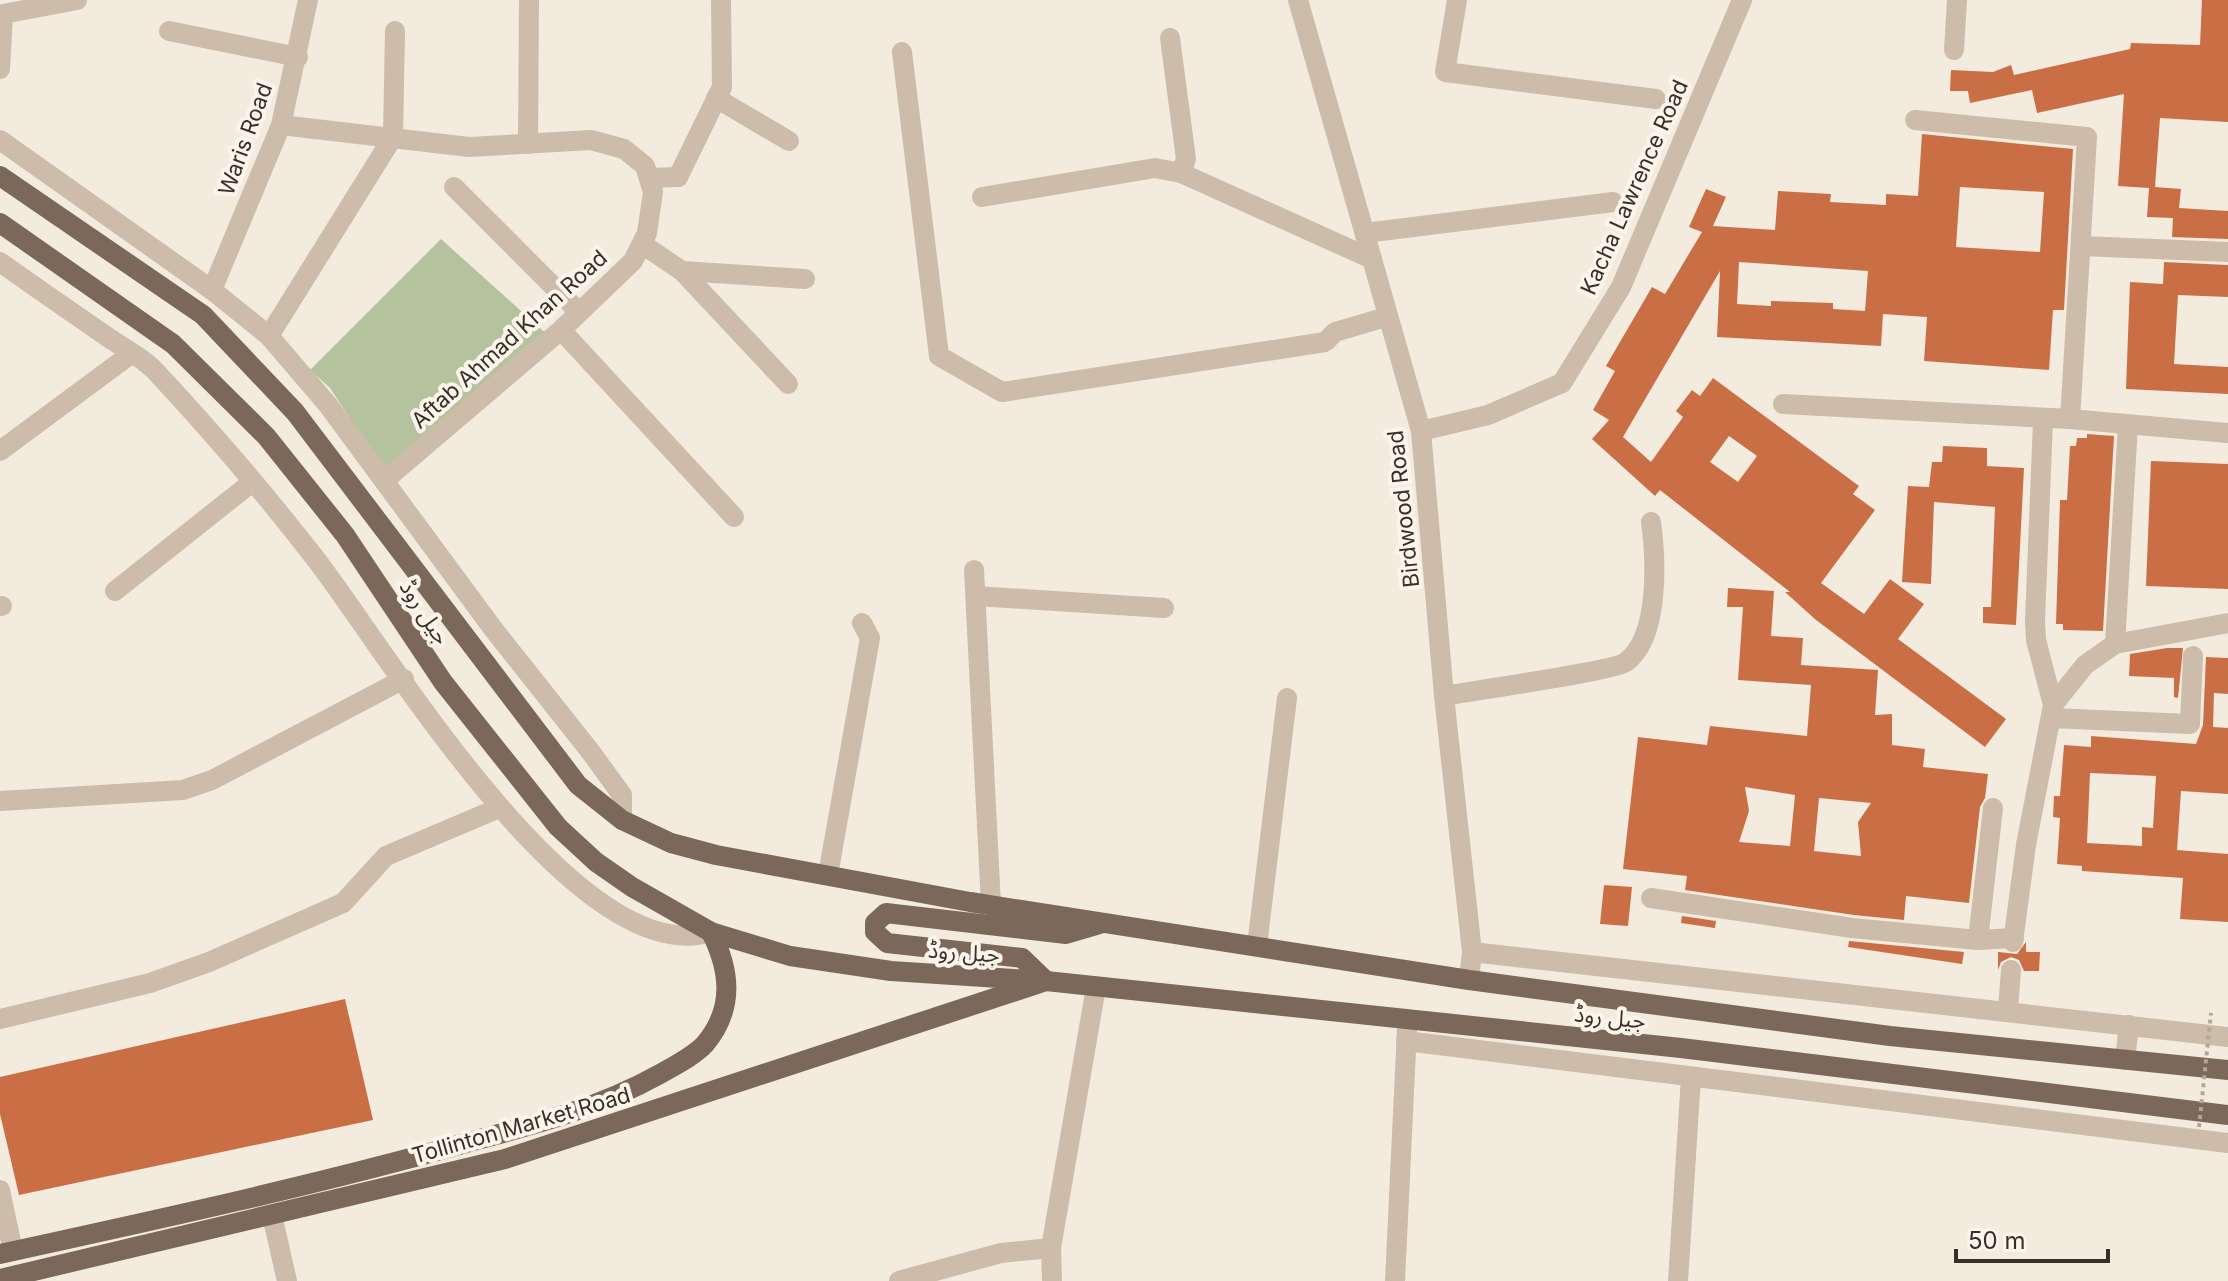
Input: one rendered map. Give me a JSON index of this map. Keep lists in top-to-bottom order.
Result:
{
  "streets": {
    "main road": ["جیل روڈ", "Tollinton Market Road"],
    "street": [
      "Waris Road",
      "Kacha Lawrence Road",
      "Aftab Ahmad Khan Road",
      "Birdwood Road"
    ]
  },
  "crossings": [
    ["Kacha Lawrence Road", "Birdwood Road"],
    ["Birdwood Road", "جیل روڈ"],
    ["جیل روڈ", "Tollinton Market Road"]
  ],
  "scale_bar": "50 m"
}
